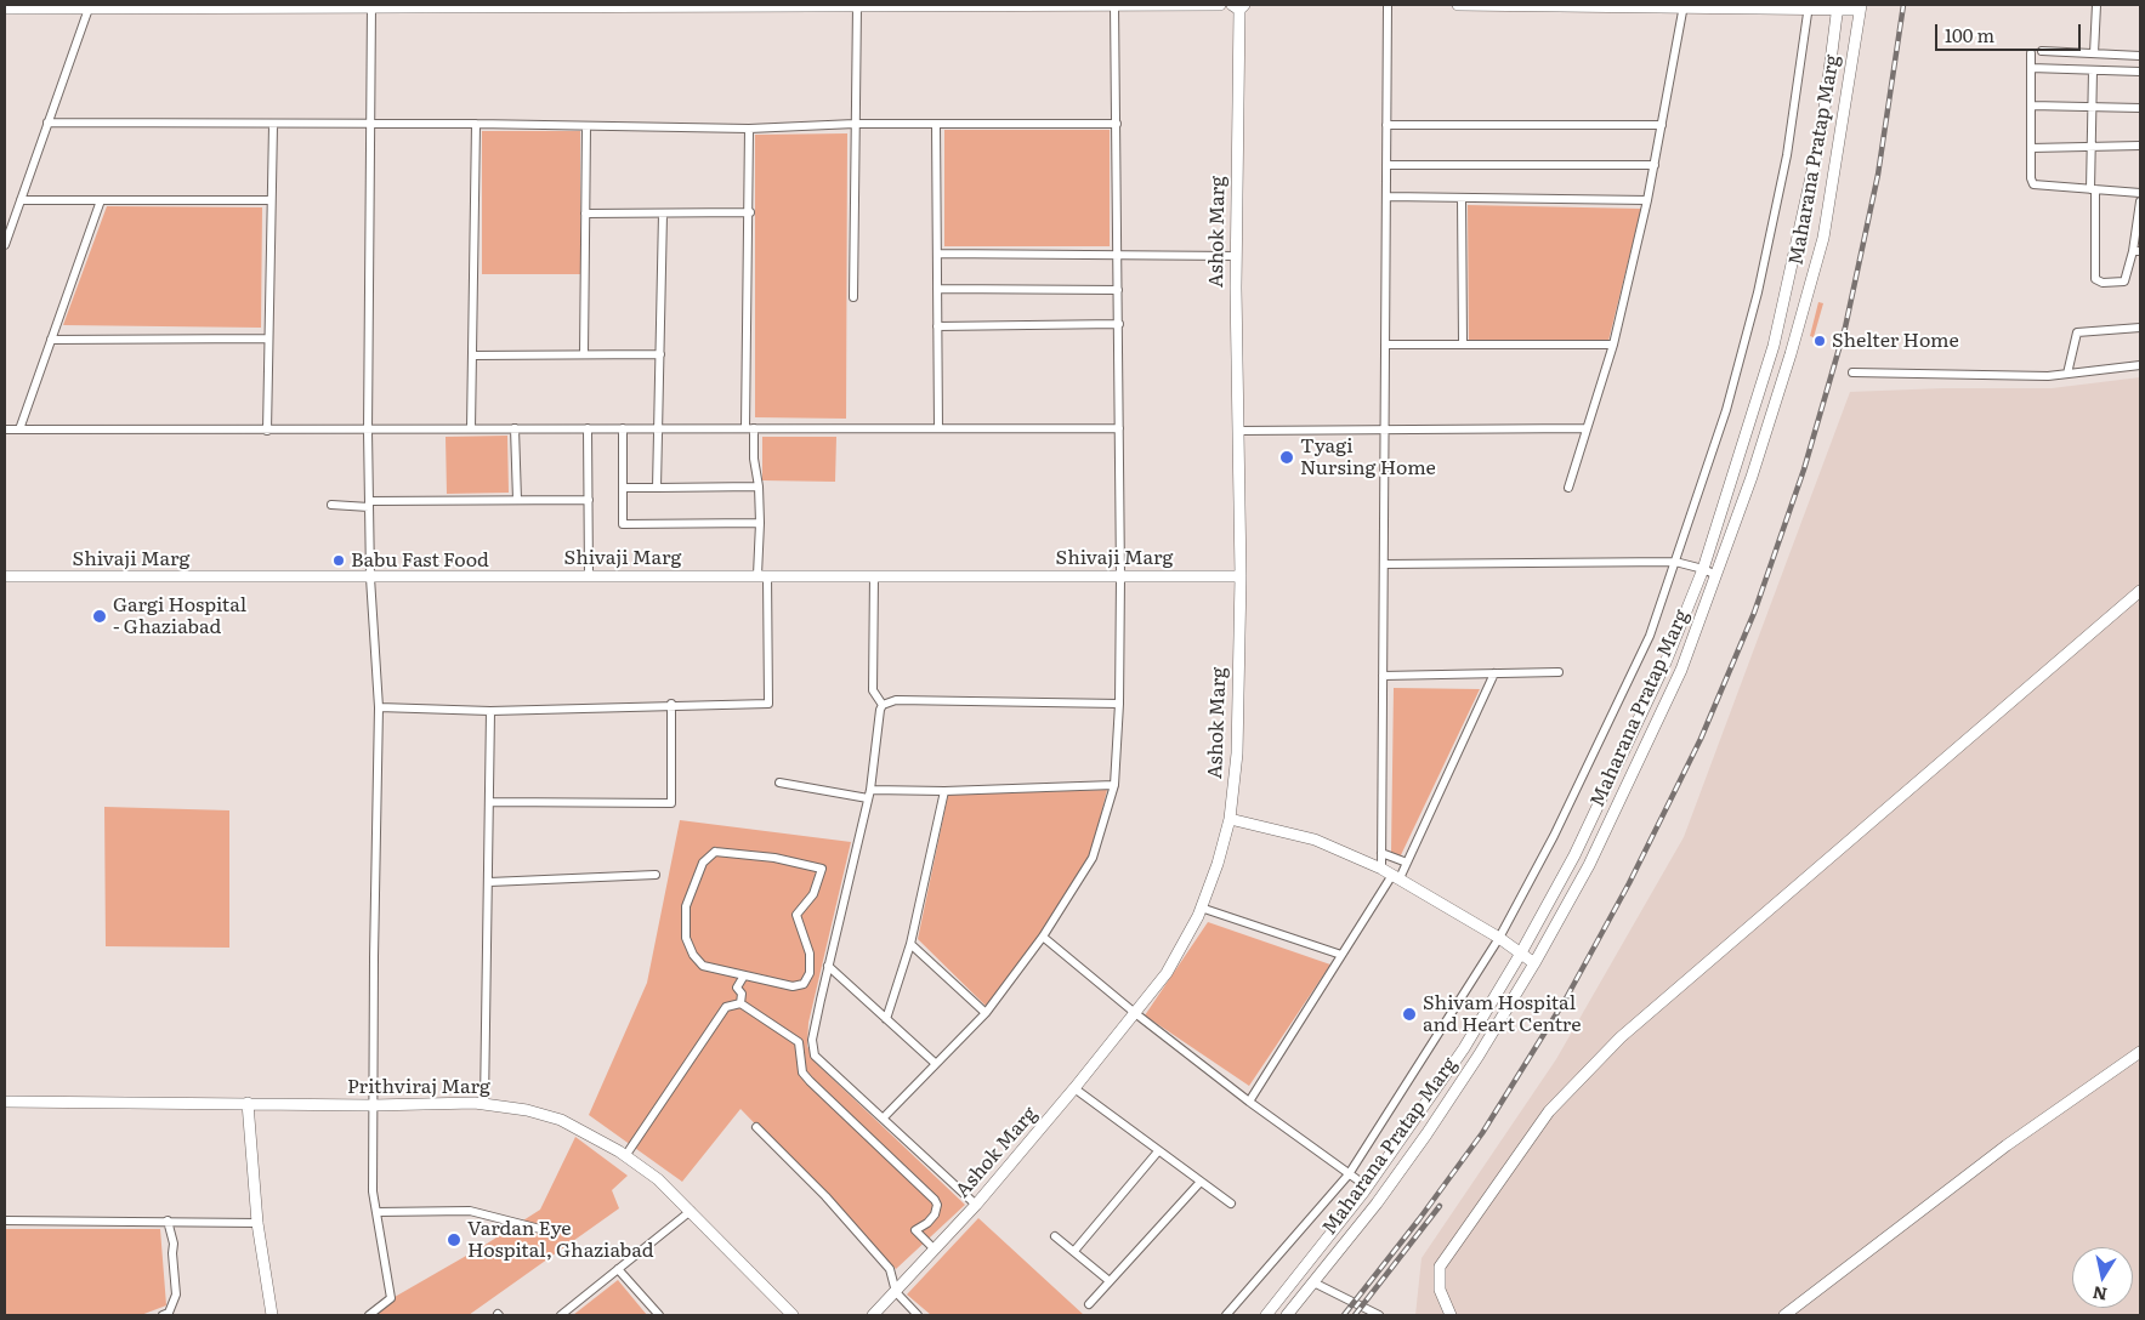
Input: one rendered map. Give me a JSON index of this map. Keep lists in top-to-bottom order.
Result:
{
  "streets": {
    "street": [
      "Maharana Pratap Marg",
      "Ashok Marg",
      "Shivaji Marg",
      "Prithviraj Marg"
    ]
  },
  "crossings": [
    ["Ashok Marg", "Shivaji Marg"]
  ],
  "places": [
    "Shelter Home",
    "Tyagi Nursing Home",
    "Babu Fast Food",
    "Gargi Hospital - Ghaziabad",
    "Shivam Hospital and Heart Centre",
    "Vardan Eye Hospital, Ghaziabad"
  ],
  "scale_bar": "100 m",
  "north": "bottom"
}
